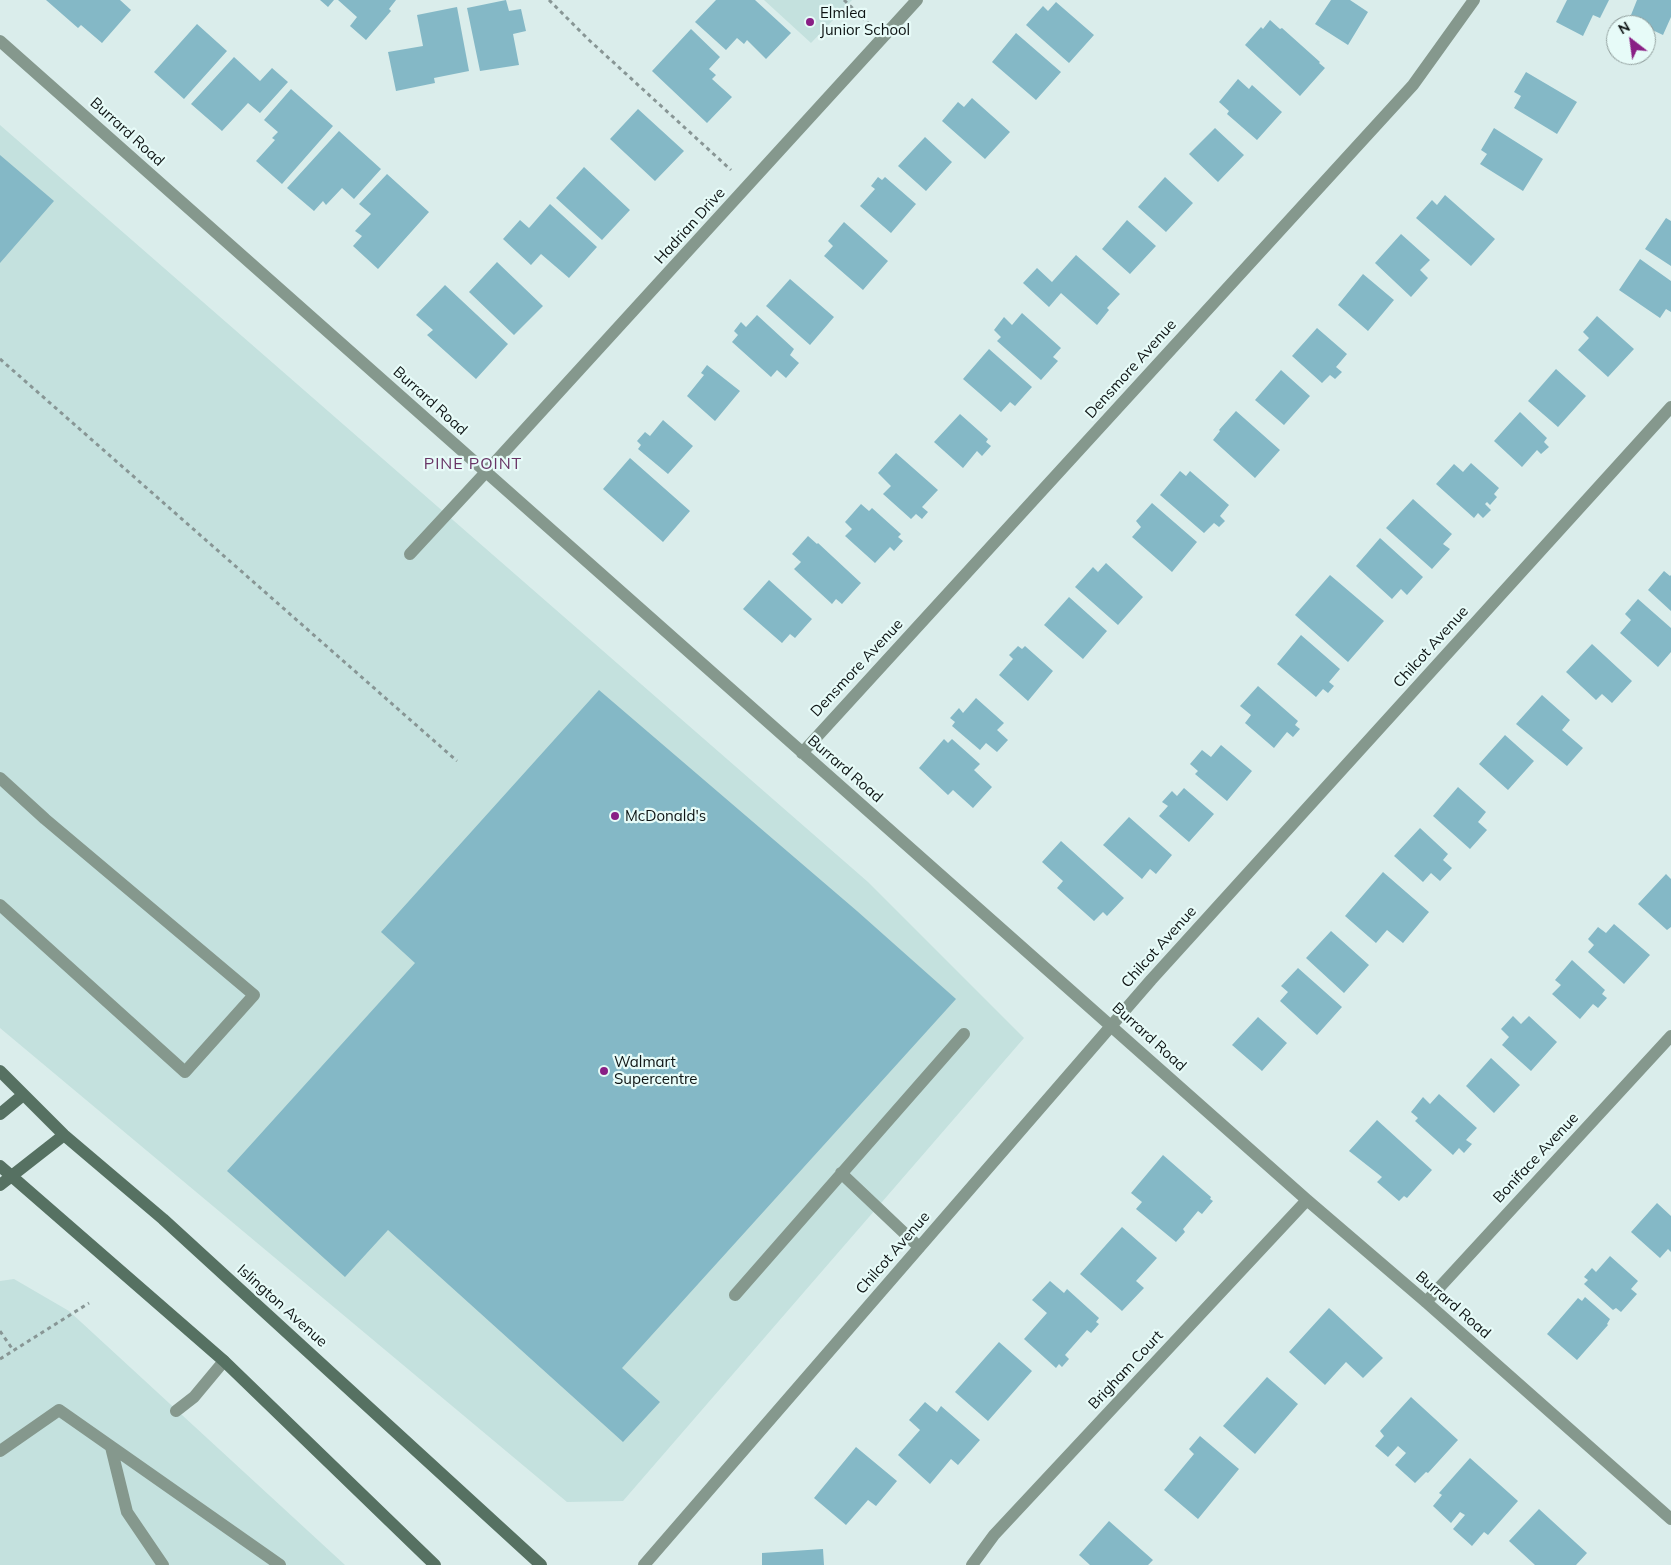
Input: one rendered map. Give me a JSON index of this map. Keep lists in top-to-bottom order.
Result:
{
  "streets": {
    "main road": ["Islington Avenue"],
    "street": [
      "Burrard Road",
      "Hadrian Drive",
      "Densmore Avenue",
      "Chilcot Avenue",
      "Boniface Avenue",
      "Brigham Court"
    ]
  },
  "crossings": [
    ["Burrard Road", "Hadrian Drive"],
    ["Burrard Road", "Densmore Avenue"],
    ["Burrard Road", "Chilcot Avenue"],
    ["Burrard Road", "Boniface Avenue"],
    ["Burrard Road", "Brigham Court"]
  ],
  "districts": ["PINE POINT"],
  "places": ["Elmlea Junior School", "McDonald's", "Walmart Supercentre"],
  "north": "top left"
}
